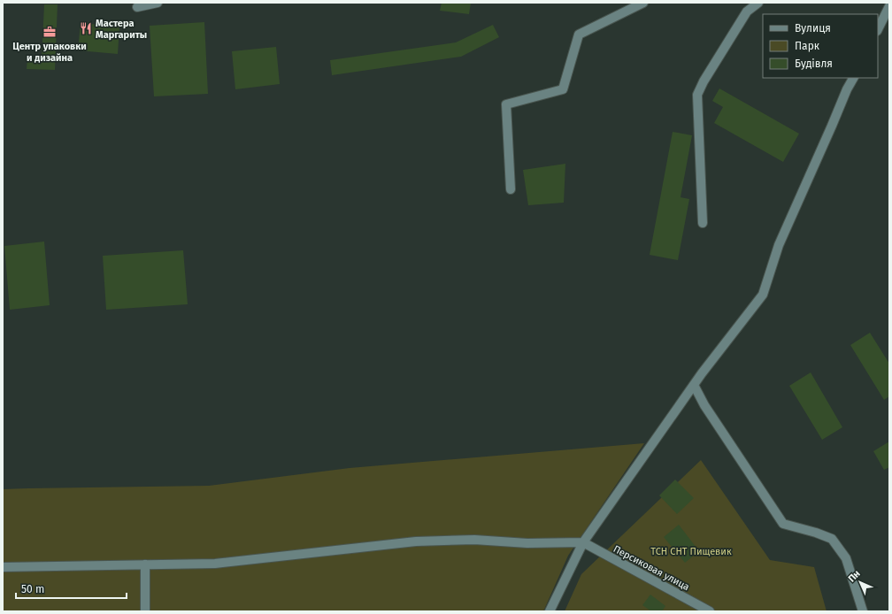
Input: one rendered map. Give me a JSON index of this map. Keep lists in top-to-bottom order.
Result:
{
  "streets": {
    "lane": ["Персиковая улица"]
  },
  "parks": ["ТСН СНТ Пищевик"],
  "places": {
    "restaurant": ["Мастера Маргариты"],
    "office": ["Центр упаковки и дизайна"]
  },
  "legend": ["Вулиця", "Парк", "Будівля"],
  "scale_bar": "50 m",
  "north": "top left"
}
